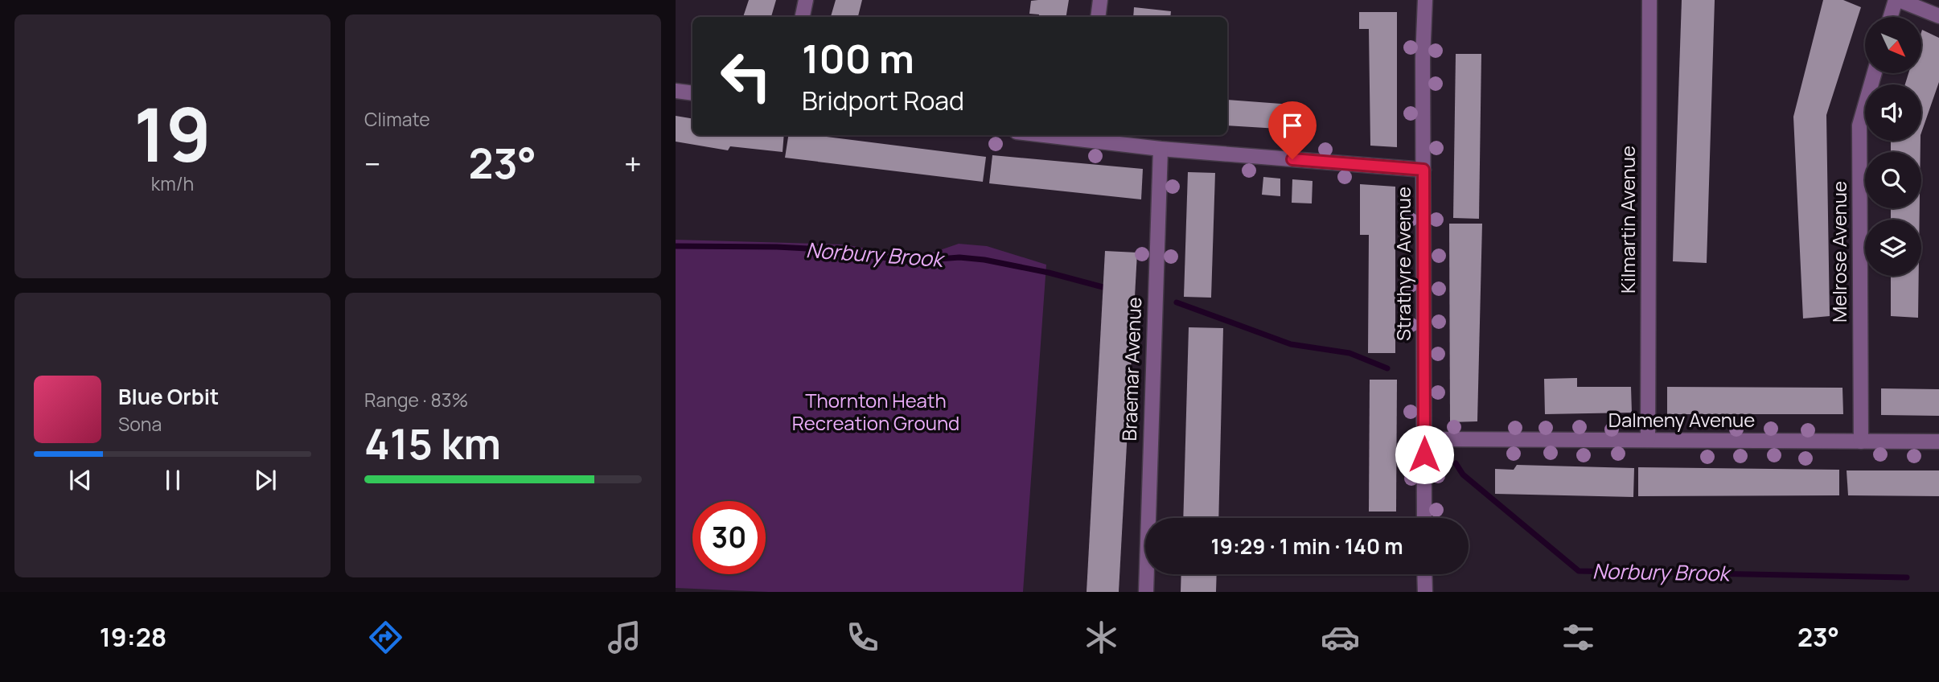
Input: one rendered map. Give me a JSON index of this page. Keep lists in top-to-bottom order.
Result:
{
  "streets": {
    "street": [
      "Kilmartin Avenue",
      "Melrose Avenue",
      "Strathyre Avenue",
      "Braemar Avenue",
      "Dalmeny Avenue"
    ]
  },
  "crossings": [
    ["Kilmartin Avenue", "Dalmeny Avenue"],
    ["Melrose Avenue", "Dalmeny Avenue"],
    ["Strathyre Avenue", "Dalmeny Avenue"]
  ],
  "water": ["Norbury Brook"],
  "parks": ["Thornton Heath Recreation Ground"],
  "north": "bottom right",
  "page": {
    "tile": [
      ["19", "km/h"],
      "Climate",
      ["Range · 83%", "415 km"]
    ],
    "turn": ["100 m", "Bridport Road"],
    "heat": ["−", "23°", "+"],
    "song": ["Blue Orbit", "Sona"],
    "limit": "30",
    "trip": "19:29 · 1 min · 140 m",
    "tabs": ["19:28", "23°"]
  }
}
